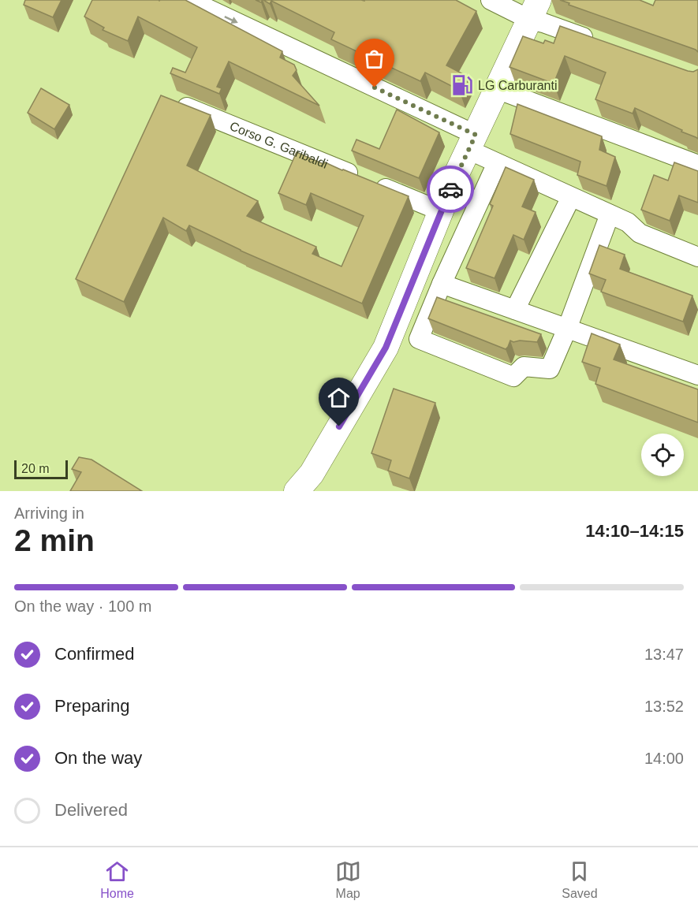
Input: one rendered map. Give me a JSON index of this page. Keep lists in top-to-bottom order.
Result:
{
  "streets": {
    "street": ["Corso G. Garibaldi"]
  },
  "places": {
    "fuel station": ["LG Carburanti"]
  },
  "scale_bar": "20 m",
  "page": {
    "scale": "20 m",
    "heading": ["2 min", "Arriving in", "14:10–14:15"],
    "bar": "On the way · 100 m",
    "list": [
      ["Confirmed", "13:47"],
      ["Preparing", "13:52"],
      ["On the way", "14:00"],
      "Delivered"
    ],
    "tabs": ["Home", "Map", "Saved"]
  }
}
